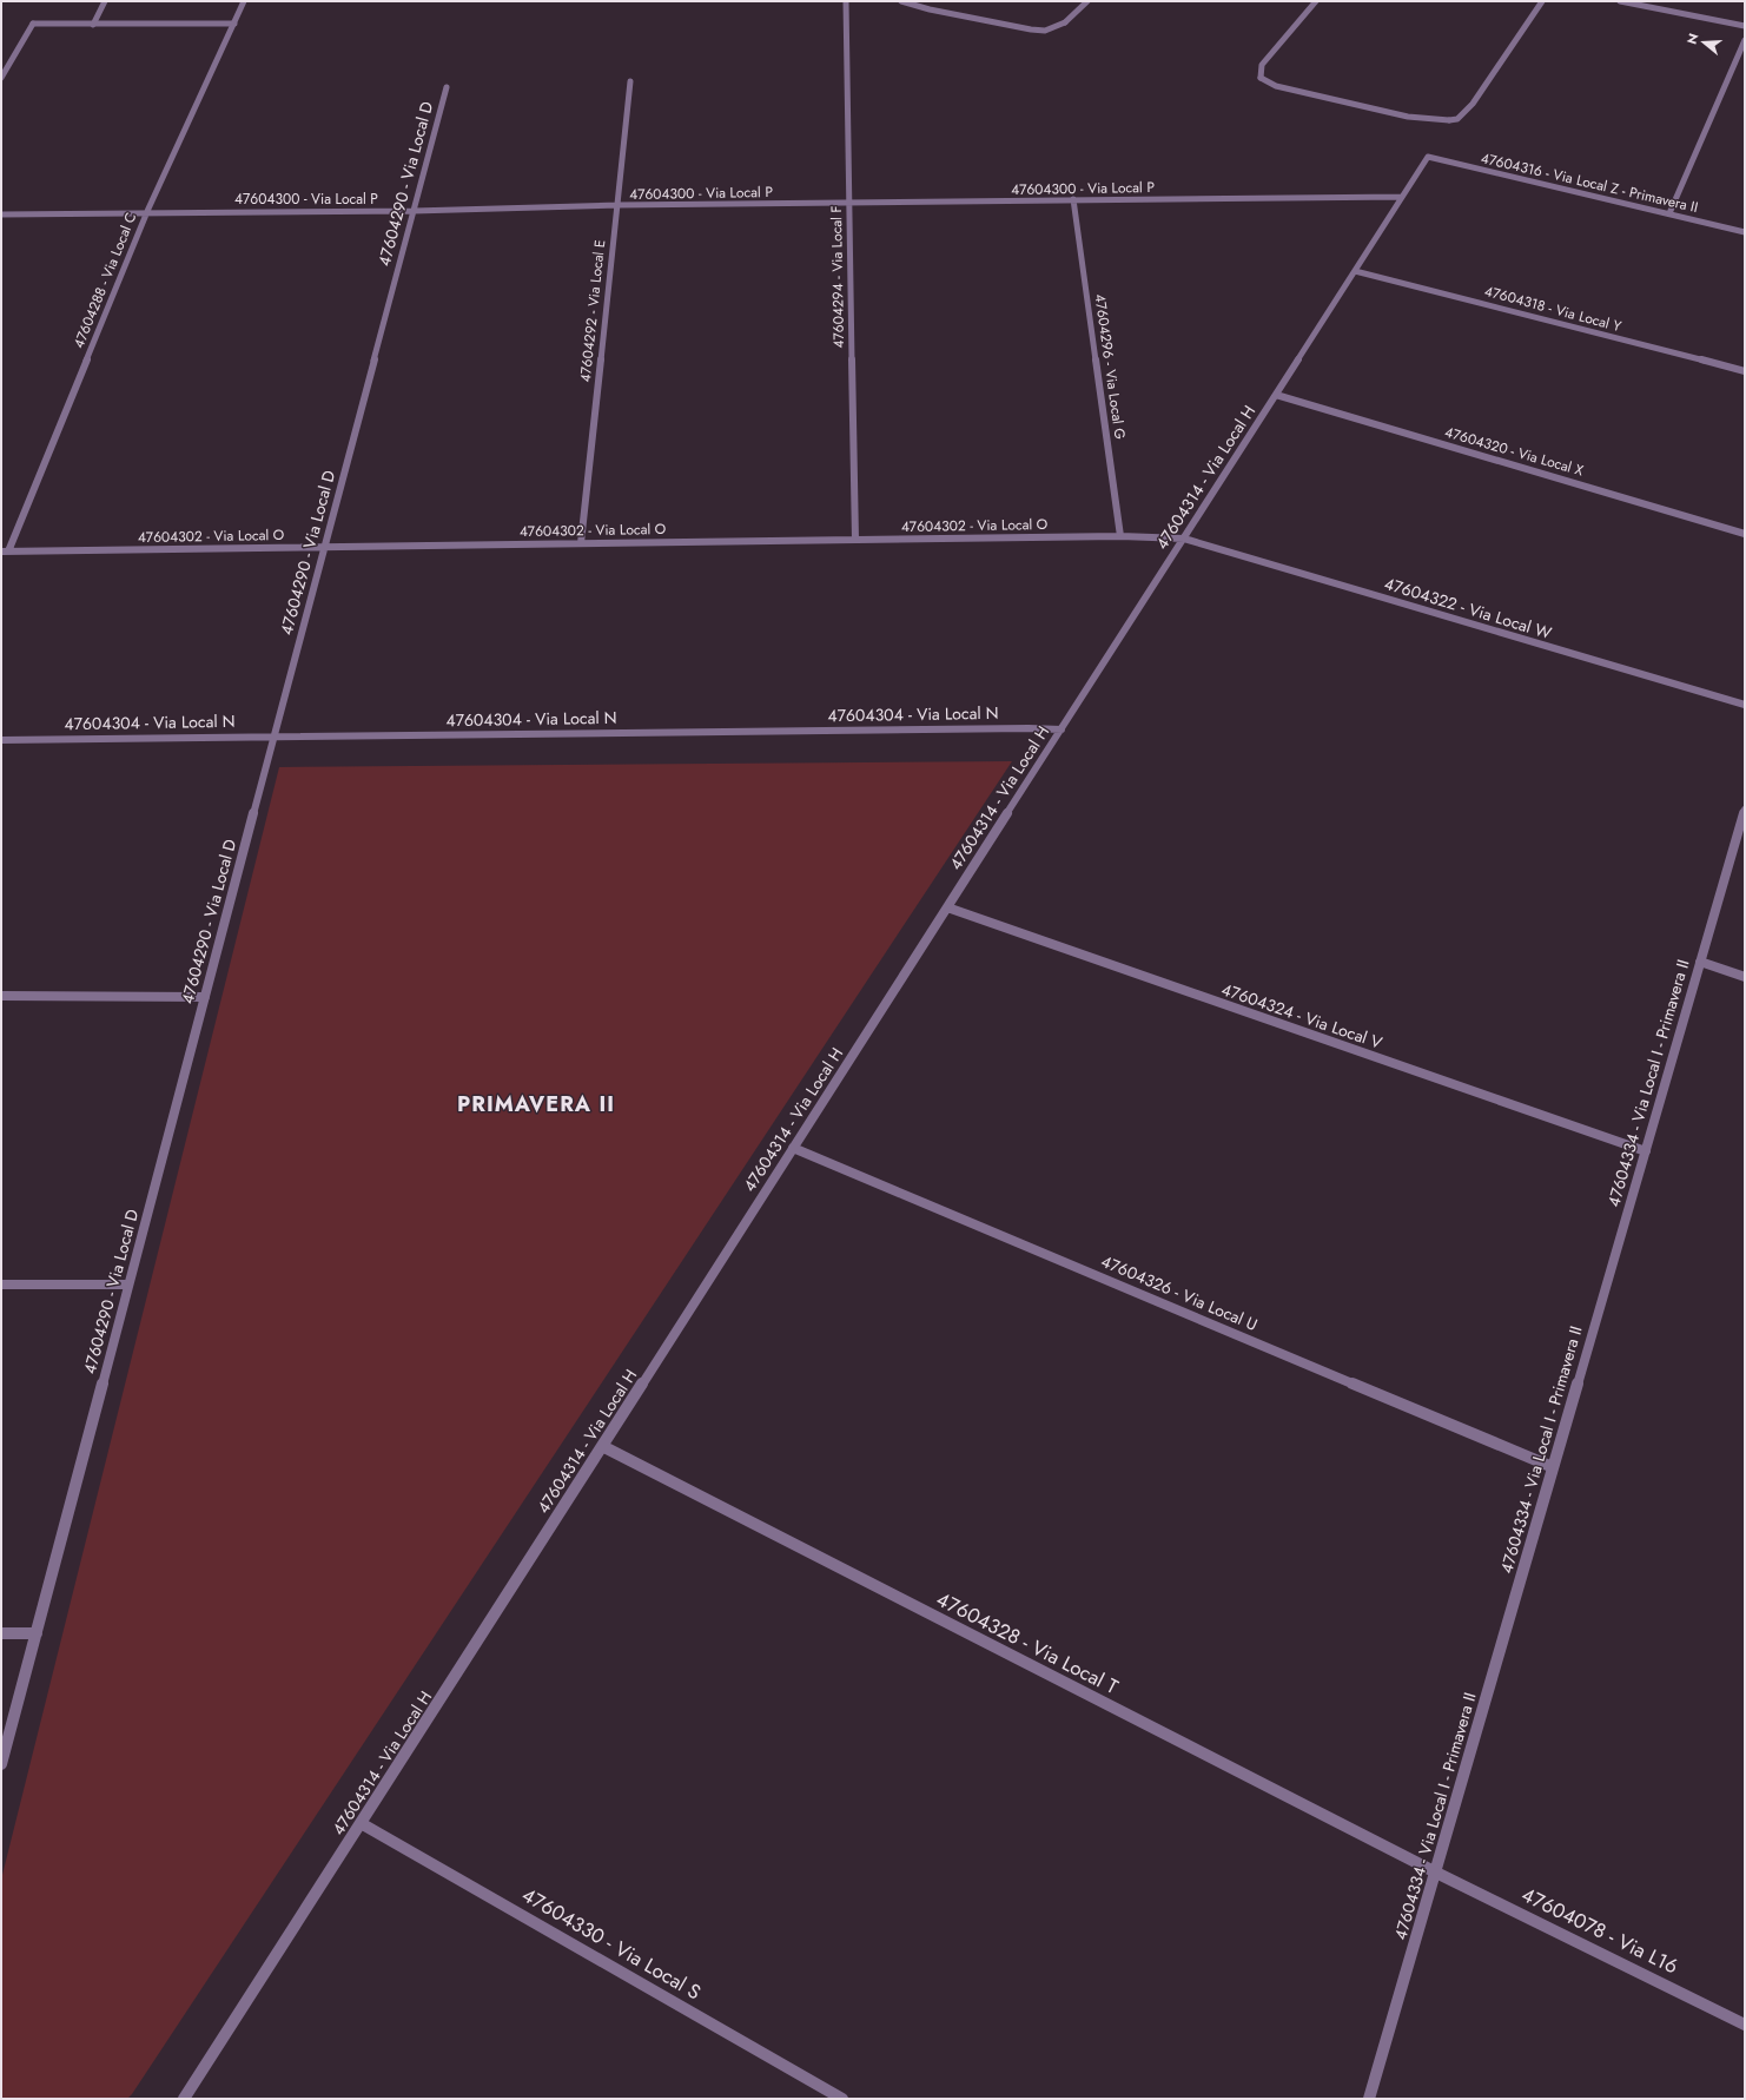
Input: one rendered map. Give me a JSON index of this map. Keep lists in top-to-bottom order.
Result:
{
  "streets": {
    "street": [
      "47604316 - Via Local Z - Primavera II",
      "47604290 - Via Local D",
      "47604300 - Via Local P",
      "47604294 - Via Local F",
      "47604288 - Via Local C",
      "47604318 - Via Local Y",
      "47604292 - Via Local E",
      "47604296 - Via Local G",
      "47604320 - Via Local X",
      "47604314 - Via Local H",
      "47604302 - Via Local O",
      "47604322 - Via Local W",
      "47604304 - Via Local N",
      "47604324 - Via Local V",
      "47604334 - Via Local I - Primavera II",
      "47604326 - Via Local U",
      "47604328 - Via Local T",
      "47604078 - Via L16",
      "47604330 - Via Local S"
    ]
  },
  "crossings": [
    ["47604316 - Via Local Z - Primavera II", "47604314 - Via Local H"],
    ["47604290 - Via Local D", "47604300 - Via Local P"],
    ["47604290 - Via Local D", "47604302 - Via Local O"],
    ["47604290 - Via Local D", "47604304 - Via Local N"],
    ["47604300 - Via Local P", "47604294 - Via Local F"],
    ["47604300 - Via Local P", "47604288 - Via Local C"],
    ["47604300 - Via Local P", "47604292 - Via Local E"],
    ["47604300 - Via Local P", "47604296 - Via Local G"],
    ["47604300 - Via Local P", "47604314 - Via Local H"],
    ["47604294 - Via Local F", "47604302 - Via Local O"],
    ["47604288 - Via Local C", "47604302 - Via Local O"],
    ["47604318 - Via Local Y", "47604314 - Via Local H"],
    ["47604292 - Via Local E", "47604302 - Via Local O"],
    ["47604296 - Via Local G", "47604302 - Via Local O"],
    ["47604320 - Via Local X", "47604314 - Via Local H"],
    ["47604314 - Via Local H", "47604302 - Via Local O"],
    ["47604314 - Via Local H", "47604322 - Via Local W"],
    ["47604314 - Via Local H", "47604304 - Via Local N"],
    ["47604314 - Via Local H", "47604324 - Via Local V"],
    ["47604314 - Via Local H", "47604326 - Via Local U"],
    ["47604314 - Via Local H", "47604328 - Via Local T"],
    ["47604314 - Via Local H", "47604330 - Via Local S"],
    ["47604302 - Via Local O", "47604322 - Via Local W"],
    ["47604324 - Via Local V", "47604334 - Via Local I - Primavera II"],
    ["47604334 - Via Local I - Primavera II", "47604326 - Via Local U"],
    ["47604334 - Via Local I - Primavera II", "47604328 - Via Local T"],
    ["47604334 - Via Local I - Primavera II", "47604078 - Via L16"],
    ["47604328 - Via Local T", "47604078 - Via L16"]
  ],
  "districts": ["PRIMAVERA II"],
  "north": "left"
}
